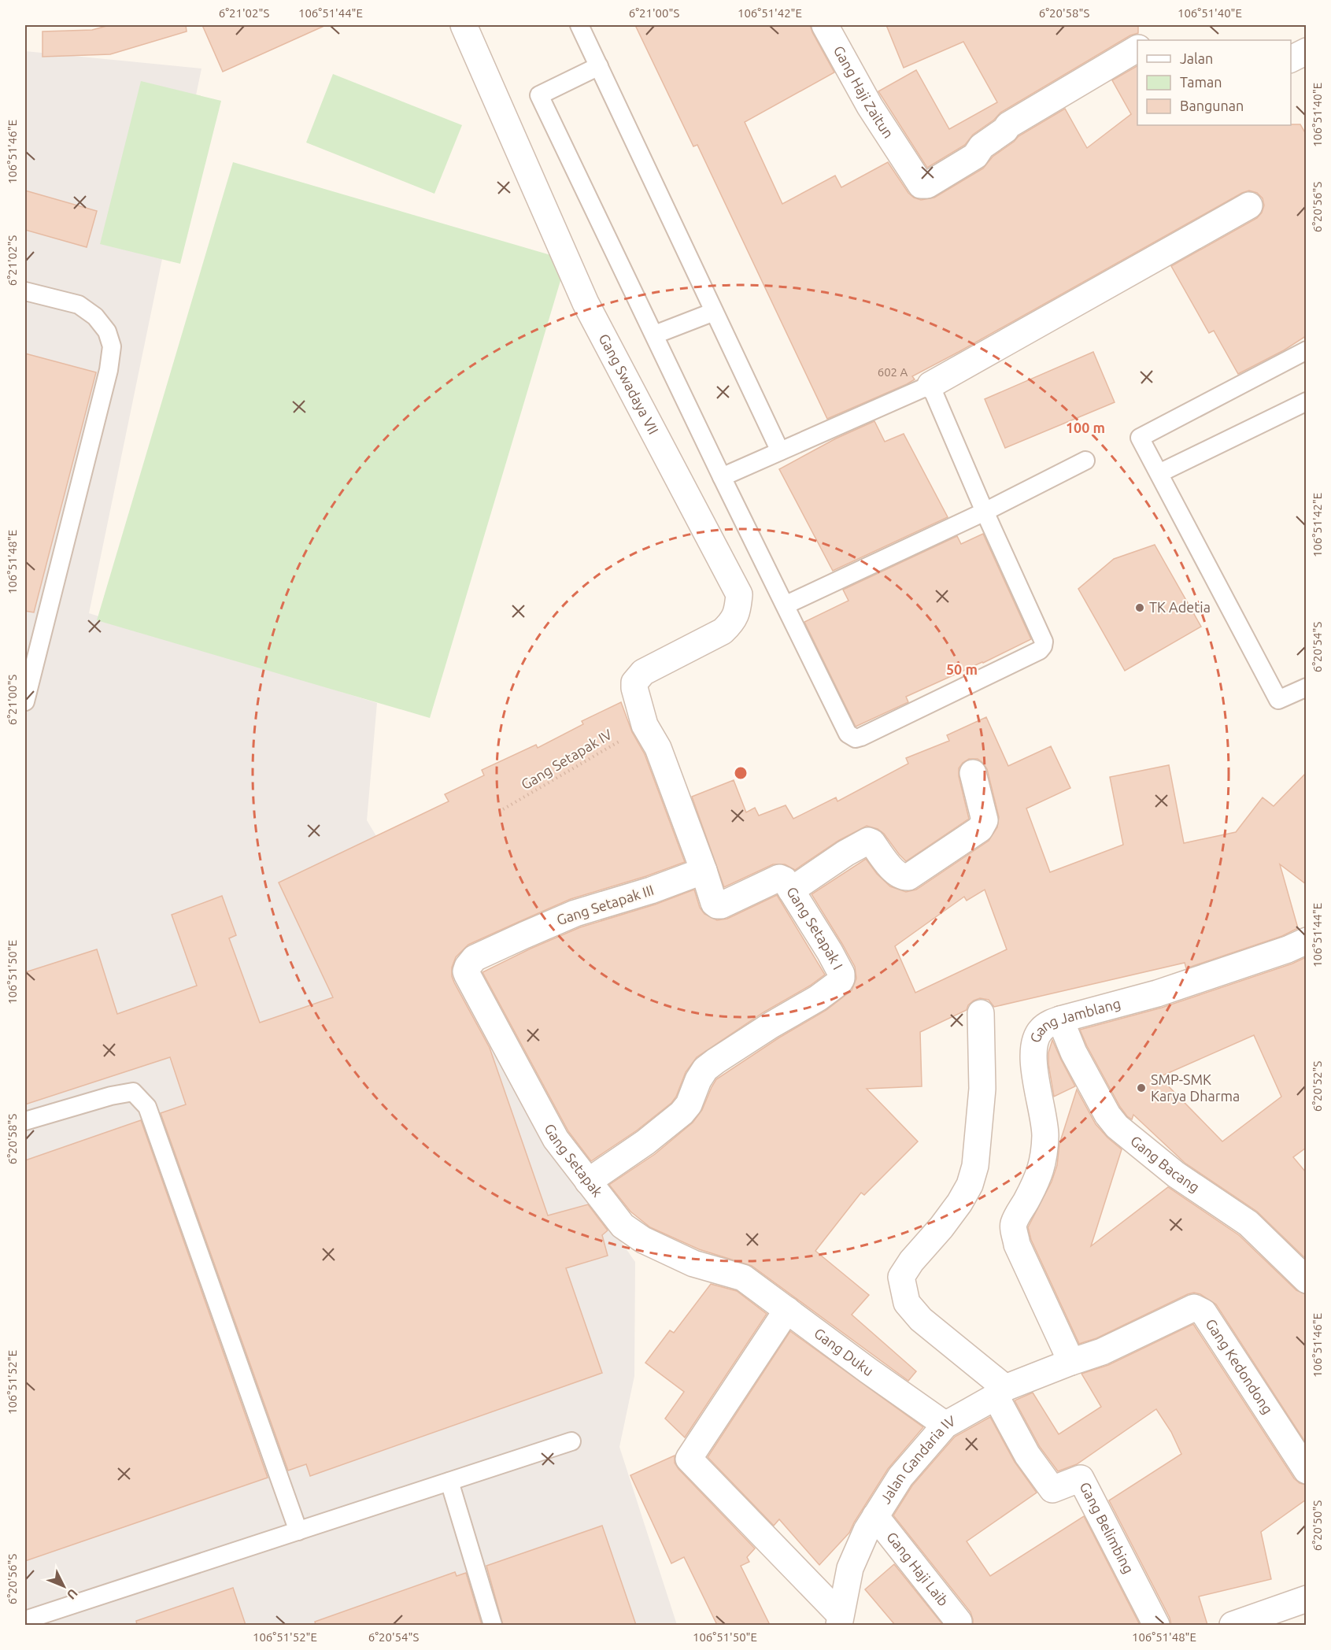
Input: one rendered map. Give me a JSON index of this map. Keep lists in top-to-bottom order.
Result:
{
  "streets": {
    "street": [
      "Gang Haji Zaitun",
      "Gang Swadaya VII",
      "Gang Setapak III",
      "Gang Setapak I",
      "Gang Jamblang",
      "Gang Setapak",
      "Gang Bacang",
      "Gang Duku",
      "Gang Kedondong",
      "Jalan Gandaria IV",
      "Gang Belimbing",
      "Gang Haji Laib"
    ],
    "path": ["Gang Setapak IV"]
  },
  "crossings": [
    ["Gang Swadaya VII", "Gang Setapak I"],
    ["Gang Setapak IV", "Gang Setapak I"],
    ["Gang Setapak III", "Gang Setapak I"],
    ["Gang Setapak III", "Gang Setapak"],
    ["Gang Setapak I", "Gang Setapak"],
    ["Gang Jamblang", "Gang Bacang"],
    ["Gang Jamblang", "Gang Kedondong"],
    ["Gang Jamblang", "Jalan Gandaria IV"],
    ["Gang Setapak", "Gang Duku"],
    ["Gang Duku", "Jalan Gandaria IV"],
    ["Gang Kedondong", "Jalan Gandaria IV"],
    ["Jalan Gandaria IV", "Gang Belimbing"],
    ["Jalan Gandaria IV", "Gang Haji Laib"]
  ],
  "places": ["TK Adetia", "SMP-SMK Karya Dharma"],
  "house_numbers": ["602 A"],
  "legend": ["Jalan", "Taman", "Bangunan"],
  "north": "bottom right",
  "coordinates": [
    "6°21'02\"S",
    "106°51'44\"E",
    "6°21'00\"S",
    "106°51'42\"E",
    "6°20'58\"S",
    "106°51'40\"E",
    "106°51'46\"E",
    "6°20'56\"S",
    "106°51'48\"E",
    "6°20'54\"S",
    "106°51'50\"E",
    "6°20'52\"S",
    "106°51'52\"E",
    "6°20'50\"S"
  ],
  "rings": ["100 m", "50 m"]
}
